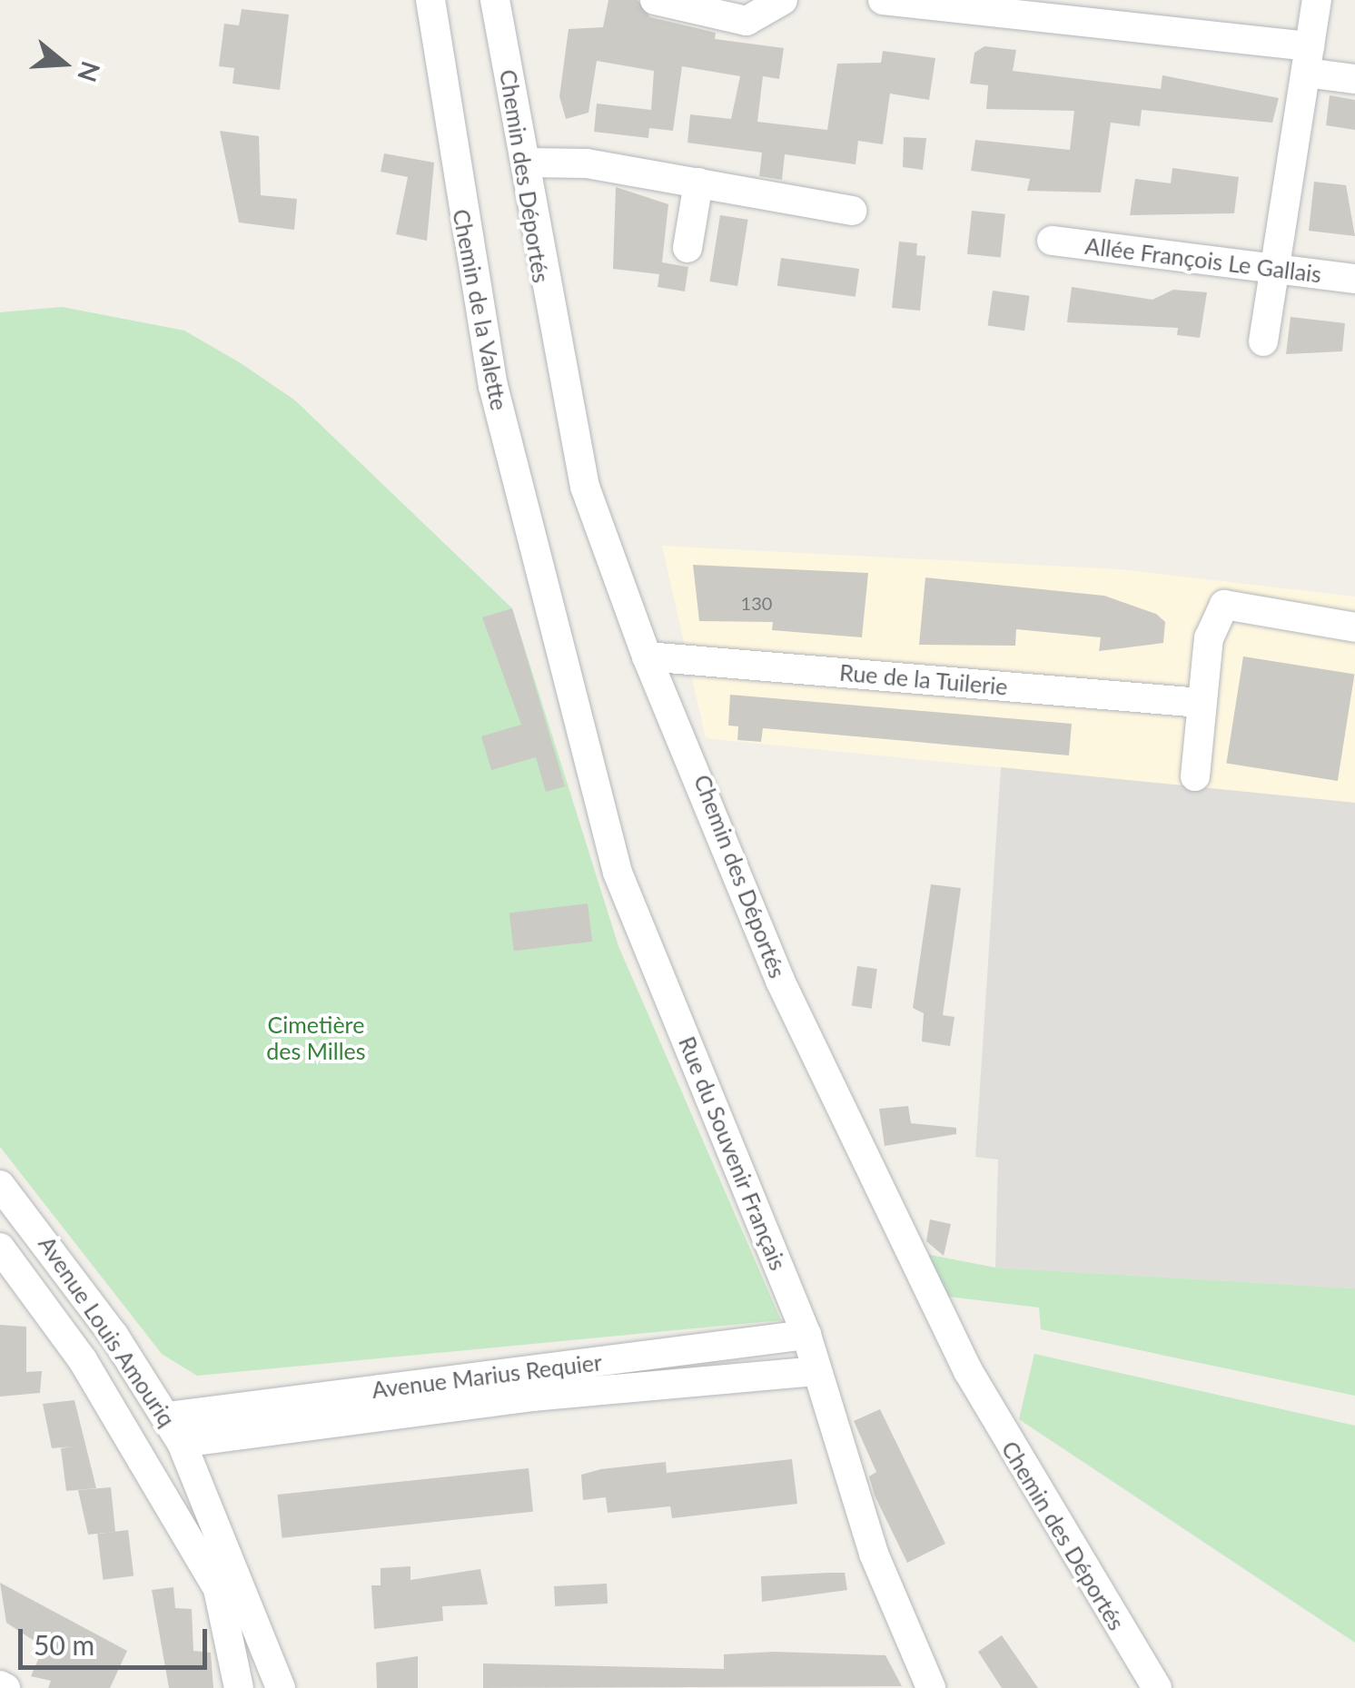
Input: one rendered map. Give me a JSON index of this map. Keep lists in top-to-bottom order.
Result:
{
  "streets": {
    "street": [
      "Chemin des Déportés",
      "Allée François Le Gallais",
      "Chemin de la Valette",
      "Rue de la Tuilerie",
      "Rue du Souvenir Français",
      "Avenue Louis Amouriq",
      "Avenue Marius Requier"
    ]
  },
  "crossings": [
    ["Chemin des Déportés", "Rue de la Tuilerie"],
    ["Chemin de la Valette", "Rue du Souvenir Français"],
    ["Rue du Souvenir Français", "Avenue Marius Requier"],
    ["Avenue Louis Amouriq", "Avenue Marius Requier"]
  ],
  "parks": ["Cimetière des Milles"],
  "house_numbers": ["130"],
  "scale_bar": "50 m",
  "north": "right"
}
